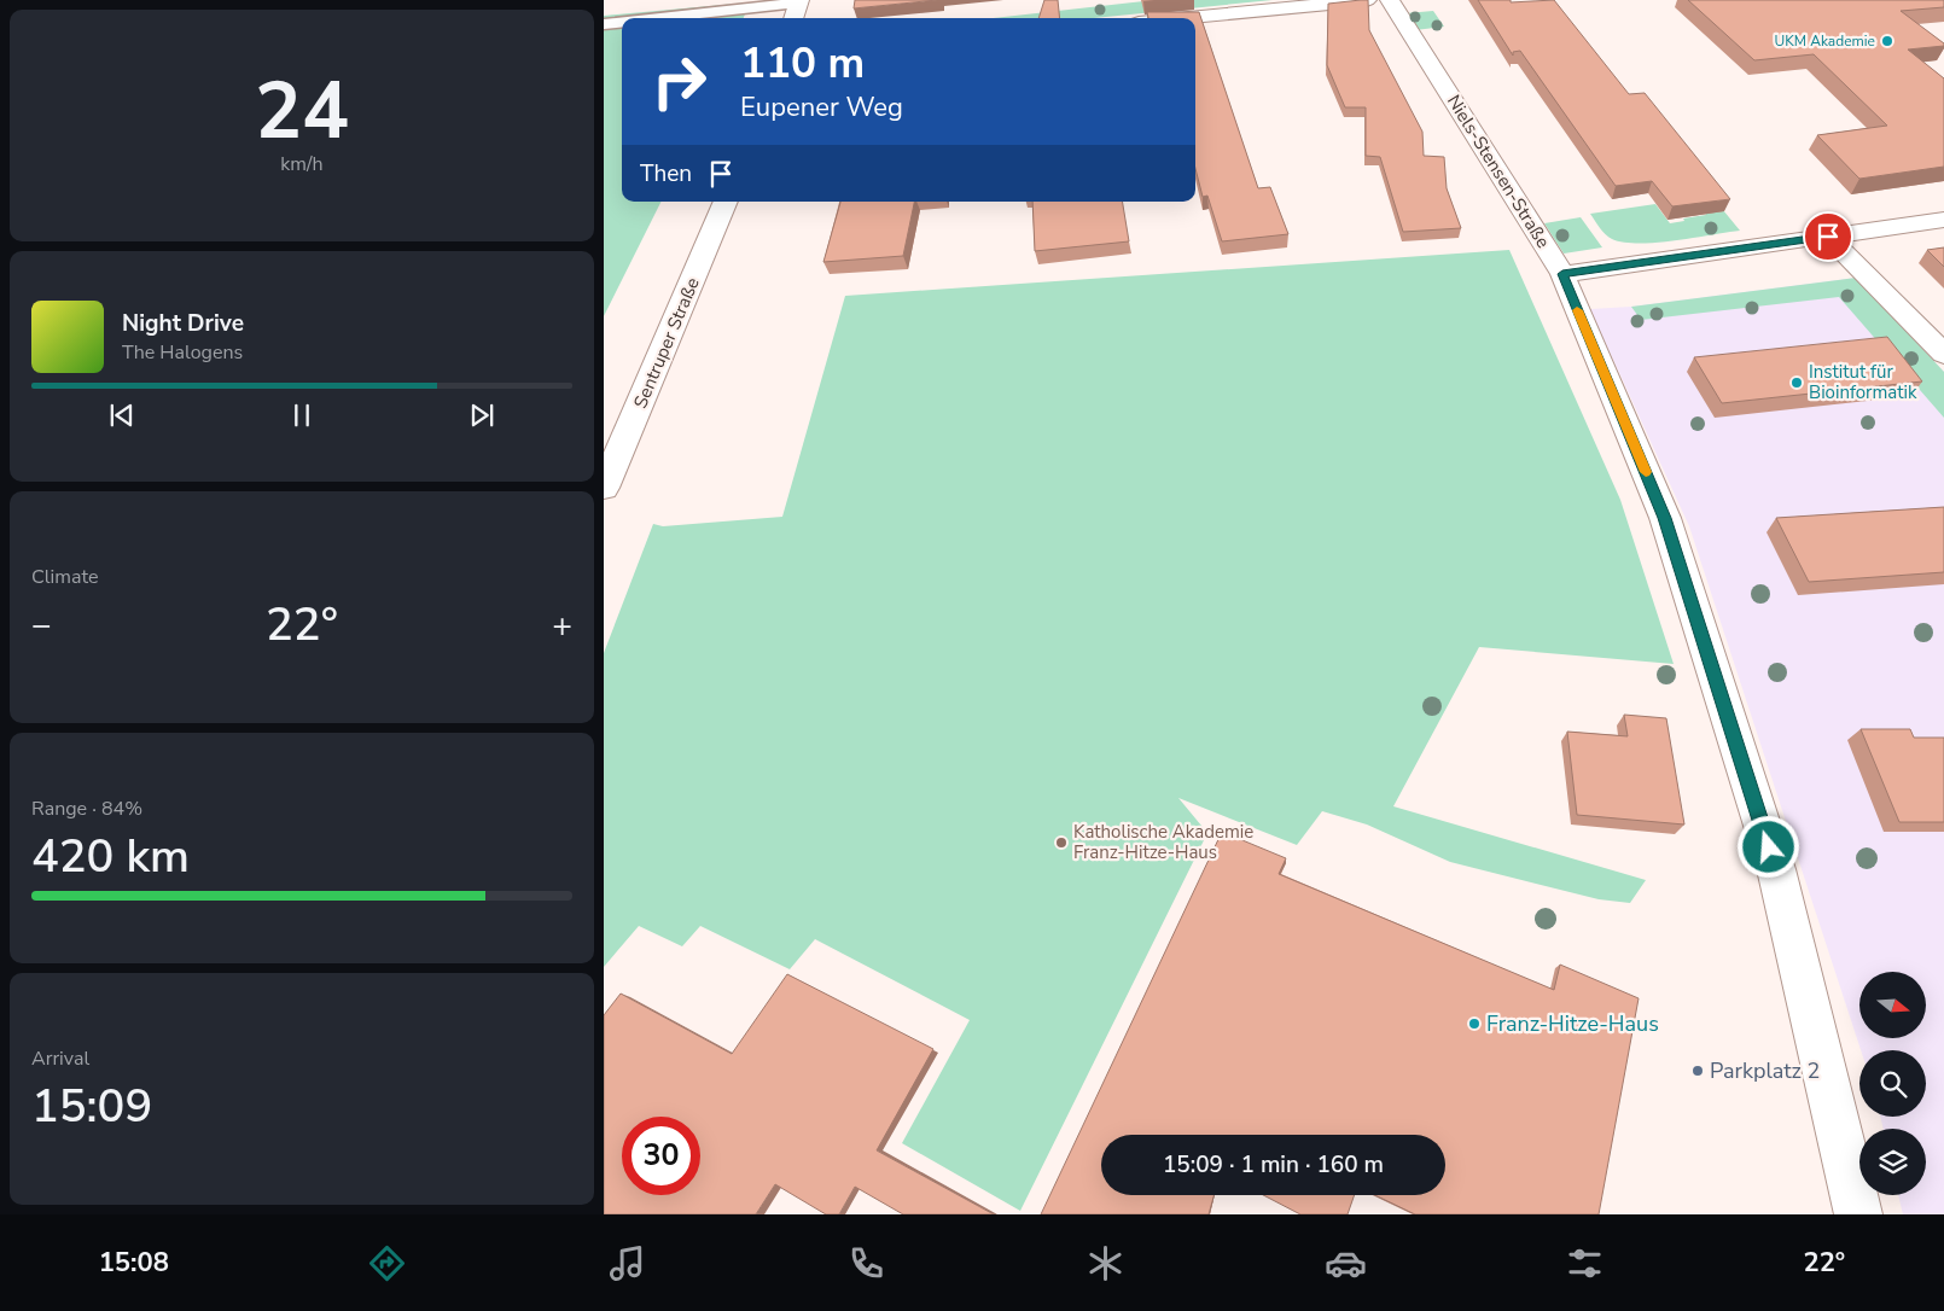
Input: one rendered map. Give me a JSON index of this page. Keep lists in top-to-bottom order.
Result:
{
  "streets": {
    "street": ["Niels-Stensen-Straße", "Sentruper Straße"]
  },
  "places": [
    "UKM Akademie",
    "Institut für Bioinformatik",
    "Katholische Akademie Franz-Hitze-Haus",
    "Franz-Hitze-Haus",
    "Parkplatz 2"
  ],
  "north": "right",
  "page": {
    "tile": [
      ["24", "km/h"],
      "Climate",
      ["Range · 84%", "420 km"],
      ["Arrival", "15:09"]
    ],
    "turn": ["110 m", "Eupener Weg"],
    "then": "Then",
    "song": ["Night Drive", "The Halogens"],
    "heat": ["−", "22°", "+"],
    "limit": "30",
    "trip": "15:09 · 1 min · 160 m",
    "tabs": ["15:08", "22°"]
  }
}
